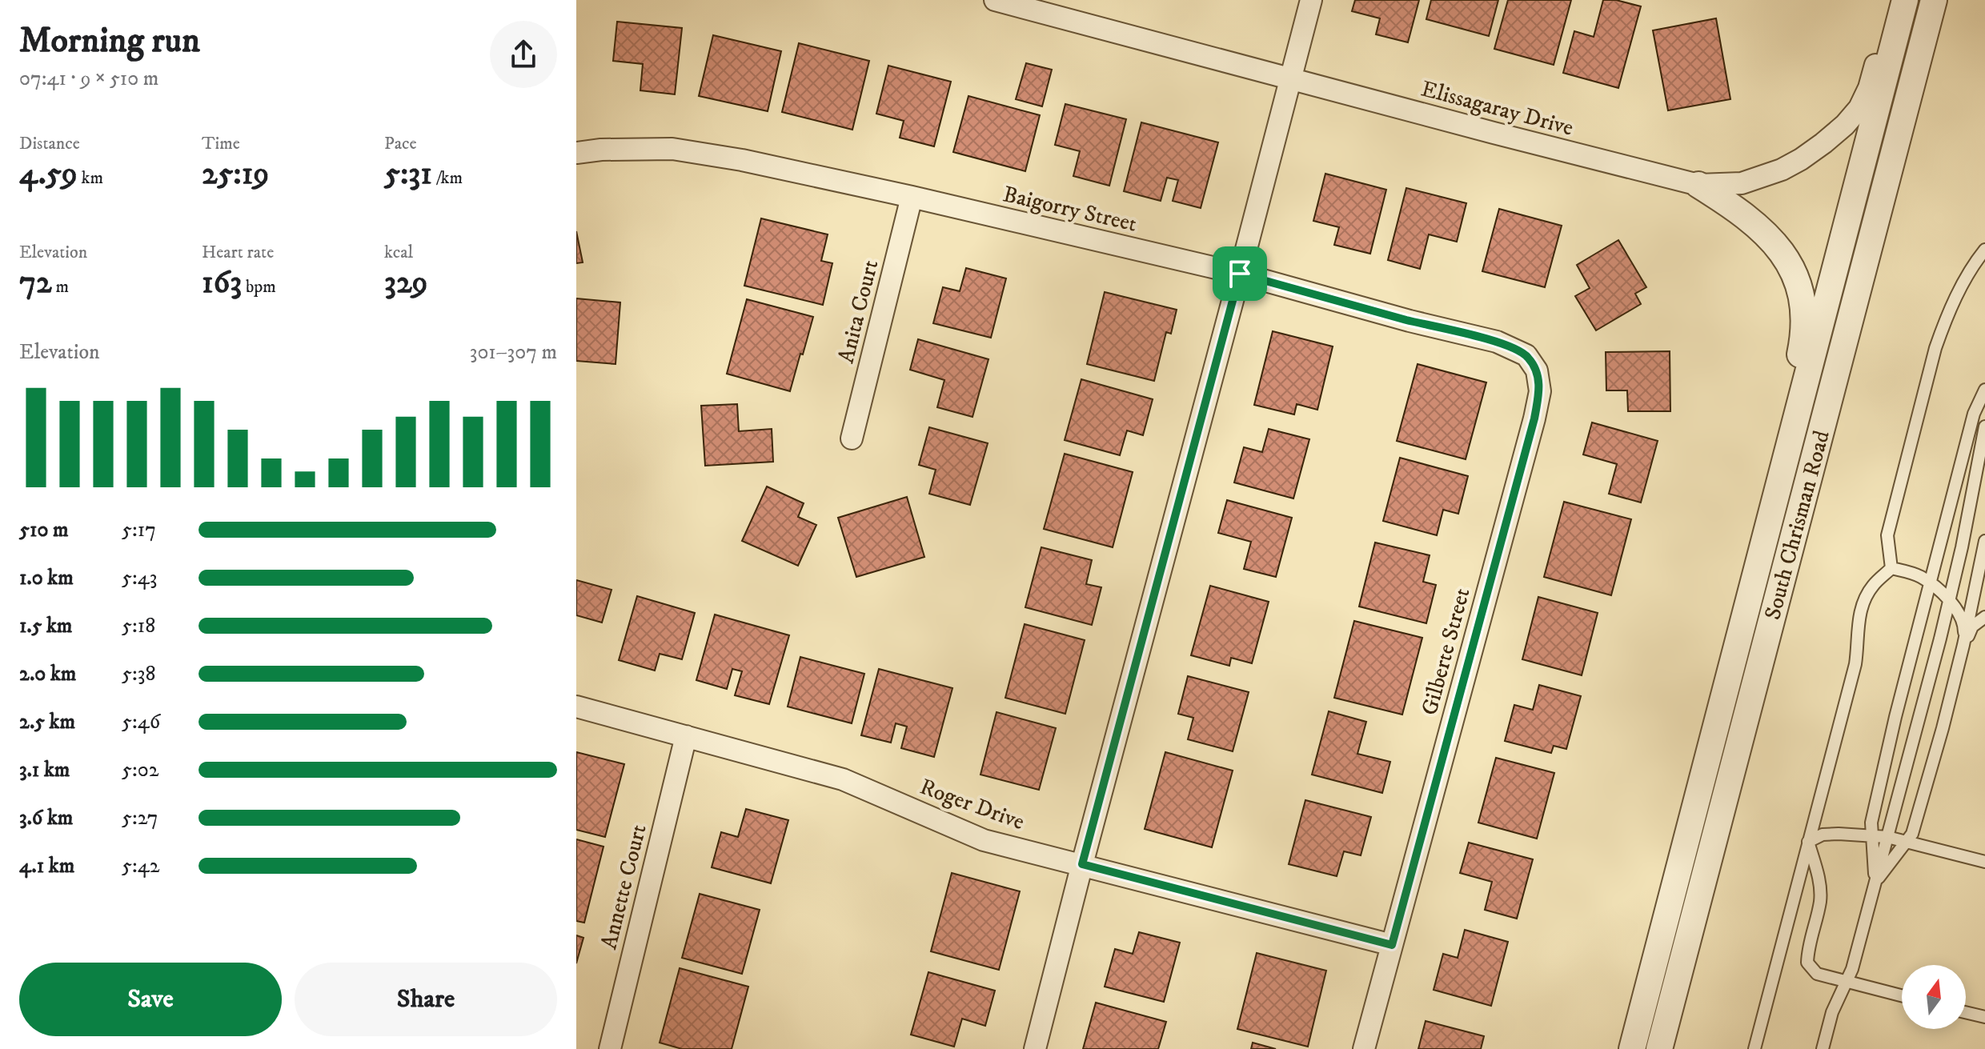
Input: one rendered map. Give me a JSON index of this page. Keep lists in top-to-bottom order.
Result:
{
  "streets": {
    "street": [
      "Elissagaray Drive",
      "Baigorry Street",
      "Anita Court",
      "South Chrisman Road",
      "Gilberte Street",
      "Roger Drive",
      "Annette Court"
    ]
  },
  "crossings": [
    ["Baigorry Street", "Anita Court"],
    ["Baigorry Street", "Gilberte Street"],
    ["Gilberte Street", "Roger Drive"],
    ["Roger Drive", "Annette Court"]
  ],
  "north": "top",
  "page": {
    "heading": ["Morning run", "07:41 · 9 × 510 m"],
    "stats": [
      ["Distance", "4.59 km"],
      ["Time", "25:19"],
      ["Pace", "5:31 /km"],
      ["Elevation", "72 m"],
      ["Heart rate", "163 bpm"],
      ["kcal", "329"]
    ],
    "chart": ["Elevation", "301–307 m"],
    "list": [
      {
        "name": "510 m",
        "note": "5:17"
      },
      {
        "name": "1.0 km",
        "note": "5:43"
      },
      {
        "name": "1.5 km",
        "note": "5:18"
      },
      {
        "name": "2.0 km",
        "note": "5:38"
      },
      {
        "name": "2.5 km",
        "note": "5:46"
      },
      {
        "name": "3.1 km",
        "note": "5:02"
      },
      {
        "name": "3.6 km",
        "note": "5:27"
      },
      {
        "name": "4.1 km",
        "note": "5:42"
      }
    ],
    "buttons": ["Save", "Share"]
  }
}
